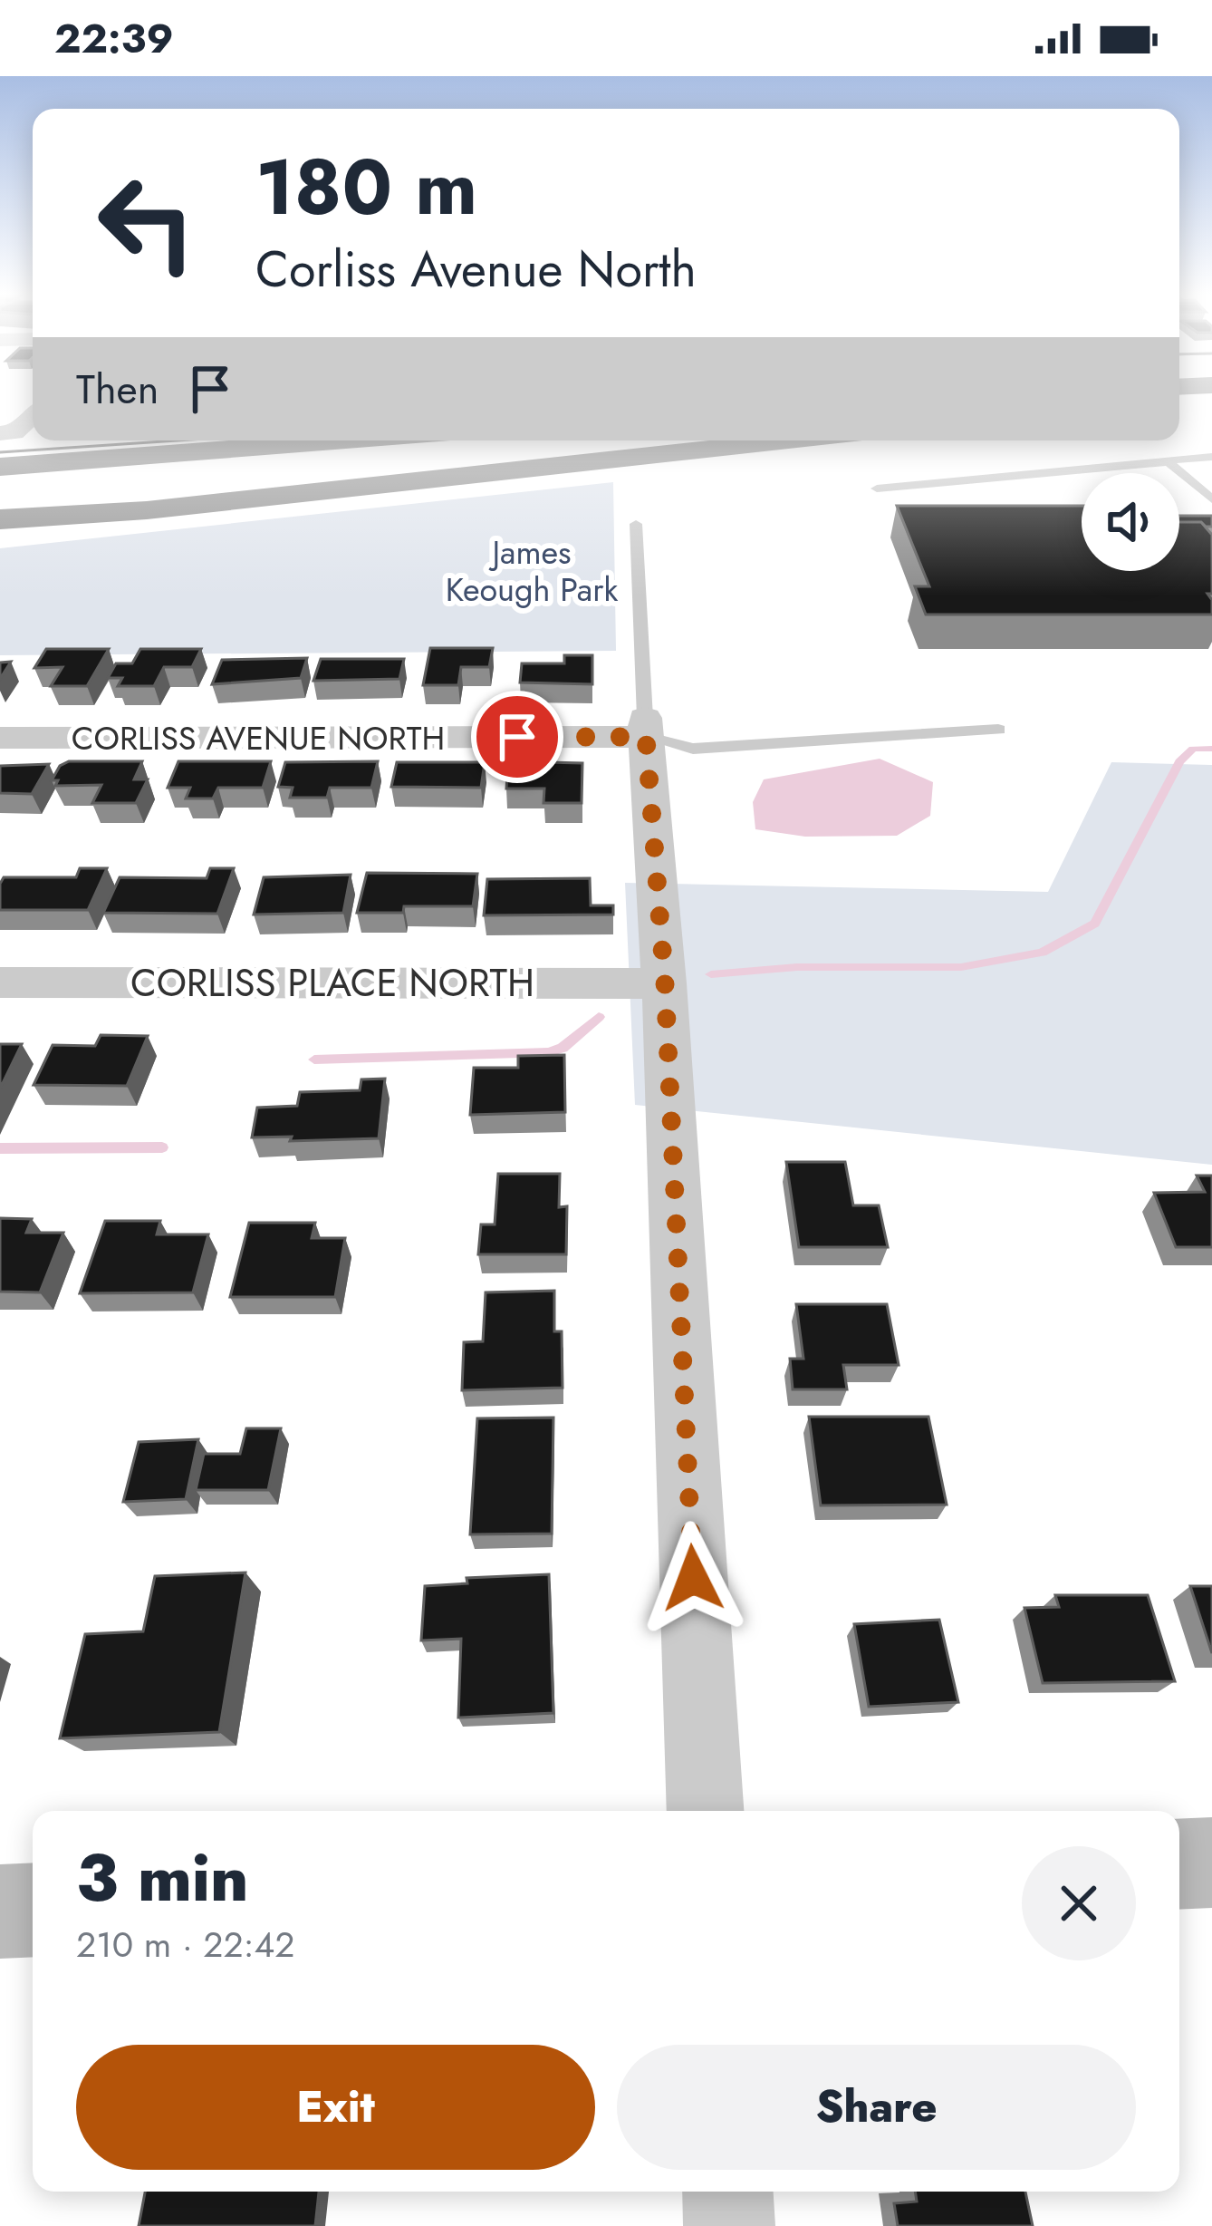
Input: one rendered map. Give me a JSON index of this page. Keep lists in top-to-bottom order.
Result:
{
  "streets": {
    "street": ["CORLISS AVENUE NORTH", "CORLISS PLACE NORTH"]
  },
  "parks": ["James Keough Park"],
  "page": {
    "status": "22:39",
    "turn": ["180 m", "Corliss Avenue North"],
    "then": "Then",
    "heading": ["3 min", "210 m · 22:42"],
    "buttons": ["Exit", "Share"]
  }
}
